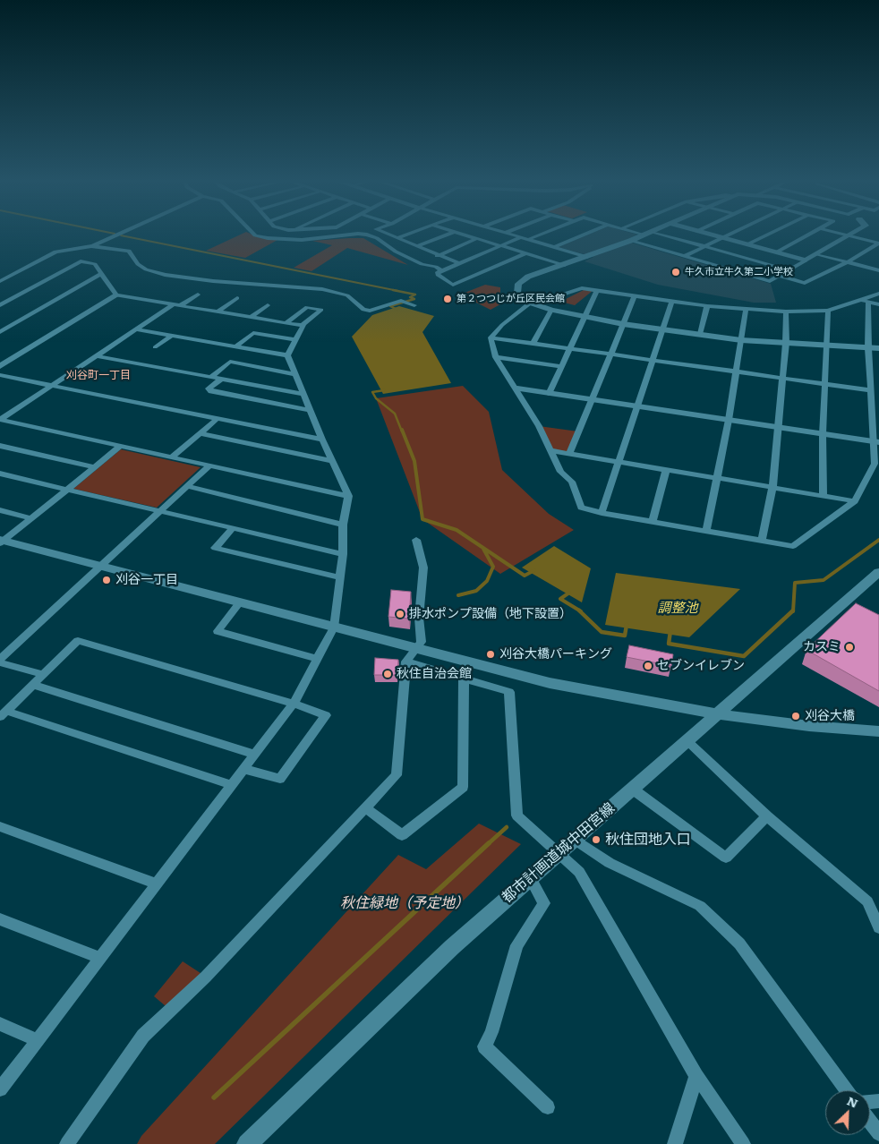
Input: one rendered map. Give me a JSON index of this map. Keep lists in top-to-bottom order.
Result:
{
  "streets": {
    "street": ["都市計画道城中田宮線"]
  },
  "districts": ["刈谷町一丁目"],
  "water": ["調整池"],
  "parks": ["秋住緑地（予定地）"],
  "places": [
    "牛久市立牛久第二小学校",
    "第２つつじが丘区民会館",
    "刈谷一丁目",
    "排水ポンプ設備（地下設置）",
    "カスミ",
    "刈谷大橋パーキング",
    "セブンイレブン",
    "秋住自治会館",
    "刈谷大橋",
    "秋住団地入口"
  ],
  "north": "top right"
}
